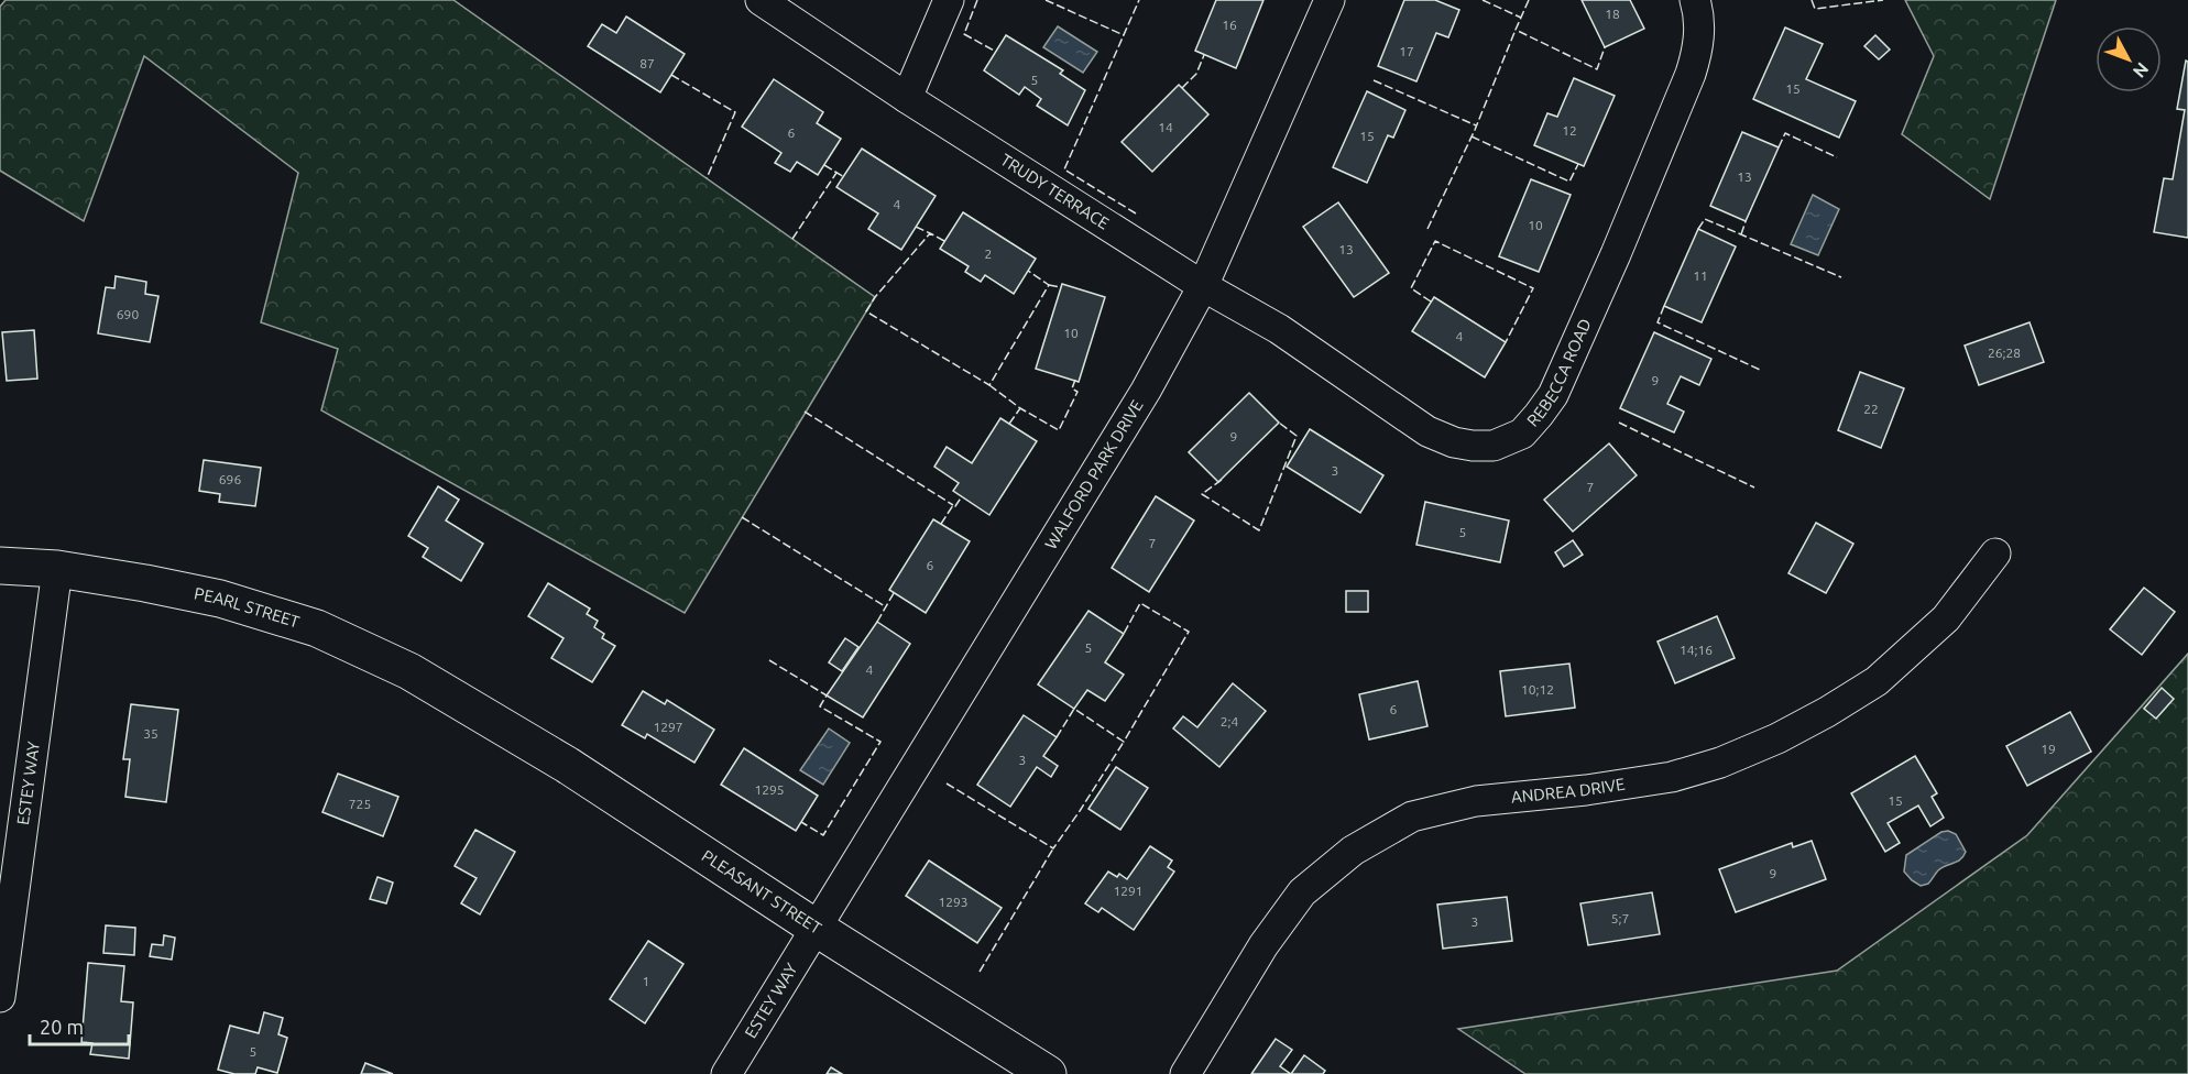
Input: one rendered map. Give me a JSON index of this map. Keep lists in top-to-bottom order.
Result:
{
  "streets": {
    "main road": ["PEARL STREET", "PLEASANT STREET"],
    "street": [
      "TRUDY TERRACE",
      "REBECCA ROAD",
      "WALFORD PARK DRIVE",
      "ESTEY WAY",
      "ANDREA DRIVE"
    ]
  },
  "crossings": [
    ["TRUDY TERRACE", "REBECCA ROAD"],
    ["TRUDY TERRACE", "WALFORD PARK DRIVE"],
    ["REBECCA ROAD", "WALFORD PARK DRIVE"],
    ["WALFORD PARK DRIVE", "ESTEY WAY"],
    ["WALFORD PARK DRIVE", "PLEASANT STREET"],
    ["PEARL STREET", "ESTEY WAY"],
    ["PEARL STREET", "PLEASANT STREET"],
    ["ESTEY WAY", "PLEASANT STREET"]
  ],
  "house_numbers": [
    "18",
    "16",
    "17",
    "87",
    "5",
    "15",
    "14",
    "12",
    "6",
    "15",
    "13",
    "4",
    "10",
    "13",
    "2",
    "11",
    "690",
    "10",
    "4",
    "26;28",
    "9",
    "22",
    "9",
    "3",
    "696",
    "7",
    "5",
    "7",
    "6",
    "5",
    "14;16",
    "4",
    "10;12",
    "6",
    "2;4",
    "1297",
    "35",
    "19",
    "3",
    "1295",
    "15",
    "725",
    "9",
    "1291",
    "1293",
    "5;7",
    "3",
    "1",
    "5"
  ],
  "scale_bar": "20 m",
  "north": "bottom right"
}
